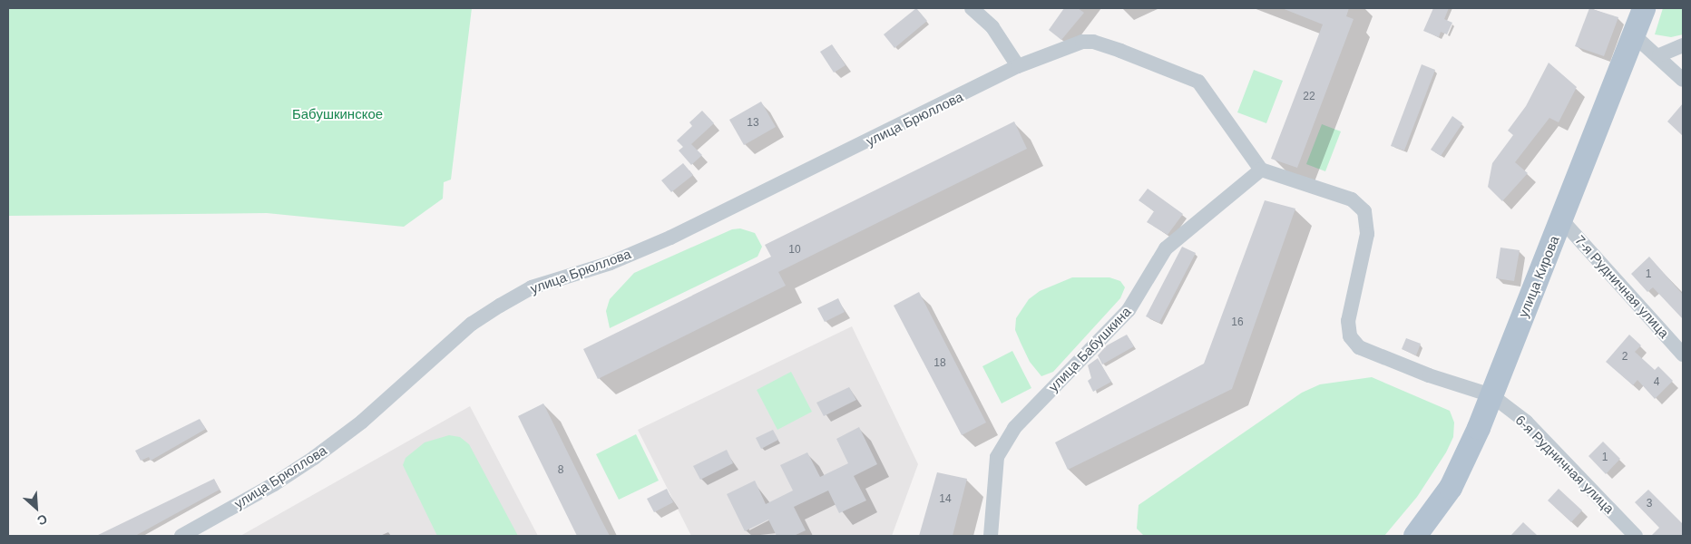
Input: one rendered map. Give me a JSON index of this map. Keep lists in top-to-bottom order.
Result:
{
  "streets": {
    "main road": ["улица Кирова"],
    "street": [
      "улица Брюллова",
      "7-я Рудничная улица",
      "улица Бабушкина",
      "6-я Рудничная улица"
    ]
  },
  "crossings": [
    ["улица Кирова", "7-я Рудничная улица"],
    ["улица Кирова", "6-я Рудничная улица"]
  ],
  "parks": ["Бабушкинское"],
  "house_numbers": [
    "22",
    "13",
    "10",
    "1",
    "16",
    "2",
    "18",
    "4",
    "1",
    "8",
    "14",
    "3"
  ],
  "north": "bottom right"
}
